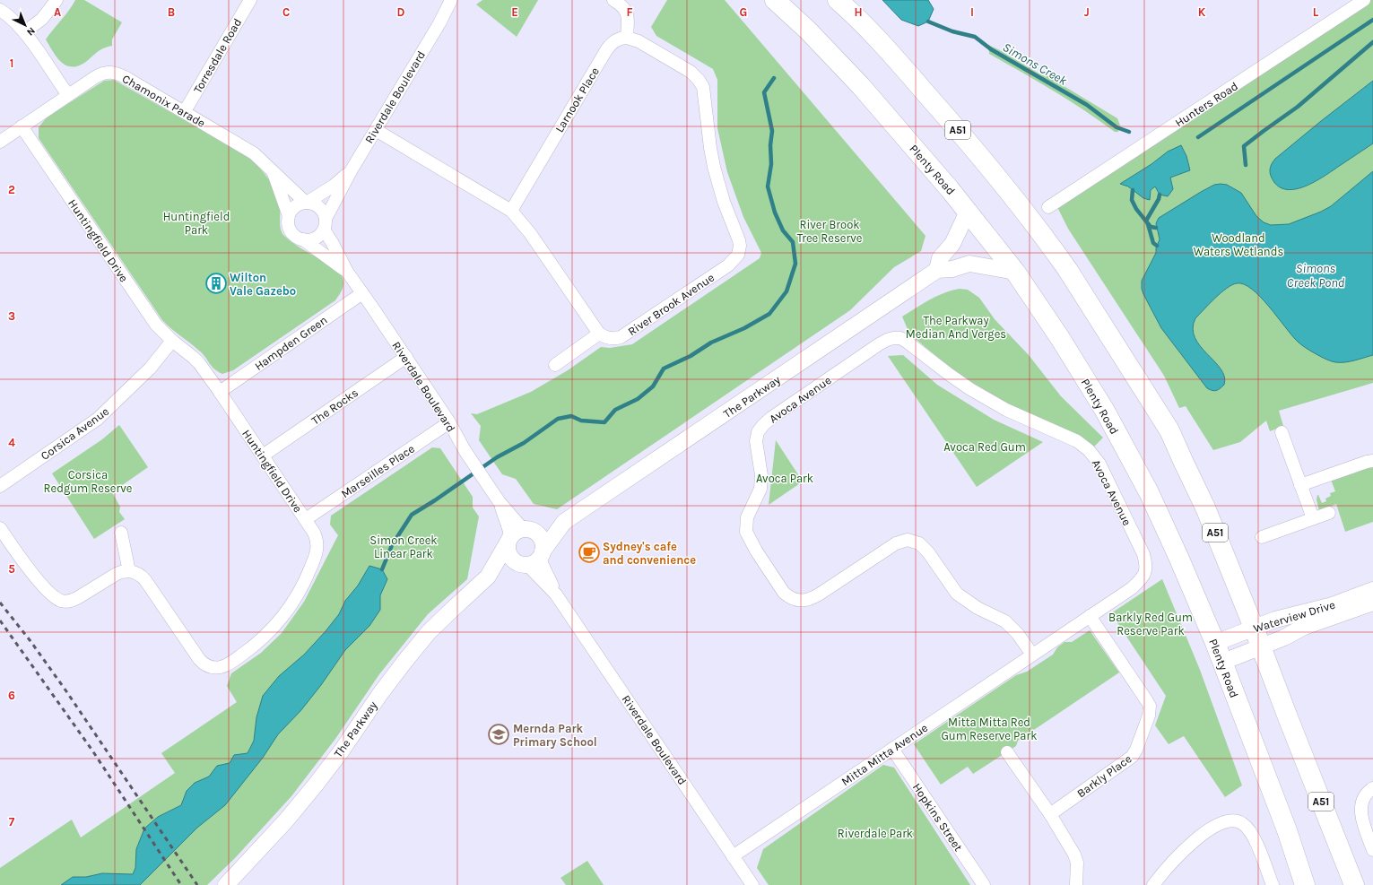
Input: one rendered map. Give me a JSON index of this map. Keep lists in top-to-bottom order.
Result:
{
  "streets": {
    "highway": ["A51", "Plenty Road"],
    "street": [
      "Torresdale Road",
      "Riverdale Boulevard",
      "Larnook Place",
      "Chamonix Parade",
      "Hunters Road",
      "Huntingfield Drive",
      "River Brook Avenue",
      "Hampden Green",
      "The Parkway",
      "Avoca Avenue",
      "The Rocks",
      "Corsica Avenue",
      "Marseilles Place",
      "Waterview Drive",
      "Mitta Mitta Avenue",
      "Barkly Place",
      "Hopkins Street"
    ]
  },
  "crossings": [
    ["Torresdale Road", "Chamonix Parade"],
    ["Riverdale Boulevard", "Chamonix Parade"],
    ["Riverdale Boulevard", "Hampden Green"],
    ["Riverdale Boulevard", "The Parkway"],
    ["Riverdale Boulevard", "The Rocks"],
    ["Riverdale Boulevard", "Marseilles Place"],
    ["Riverdale Boulevard", "Mitta Mitta Avenue"],
    ["Larnook Place", "River Brook Avenue"],
    ["Chamonix Parade", "Huntingfield Drive"],
    ["A51", "Waterview Drive"],
    ["Plenty Road", "The Parkway"],
    ["Plenty Road", "Waterview Drive"],
    ["Huntingfield Drive", "Hampden Green"],
    ["Huntingfield Drive", "The Rocks"],
    ["Huntingfield Drive", "Corsica Avenue"],
    ["Huntingfield Drive", "Marseilles Place"],
    ["Avoca Avenue", "Mitta Mitta Avenue"],
    ["Avoca Avenue", "Barkly Place"],
    ["Mitta Mitta Avenue", "Barkly Place"],
    ["Mitta Mitta Avenue", "Hopkins Street"]
  ],
  "water": ["Simons Creek", "Simons Creek Pond"],
  "parks": [
    "Huntingfield Park",
    "River Brook Tree Reserve",
    "Woodland Waters Wetlands",
    "The Parkway Median And Verges",
    "Avoca Red Gum",
    "Corsica Redgum Reserve",
    "Avoca Park",
    "Simon Creek Linear Park",
    "Barkly Red Gum Reserve Park",
    "Mitta Mitta Red Gum Reserve Park",
    "Riverdale Park"
  ],
  "places": {
    "building": ["Wilton Vale Gazebo"],
    "cafe": ["Sydney's cafe and convenience"],
    "school or university": ["Mernda Park Primary School"]
  },
  "north": "bottom right",
  "grid": {
    "columns": [
      "A",
      "B",
      "C",
      "D",
      "E",
      "F",
      "G",
      "H",
      "I",
      "J",
      "K",
      "L"
    ],
    "rows": [
      "1",
      "2",
      "3",
      "4",
      "5",
      "6",
      "7"
    ]
  }
}
